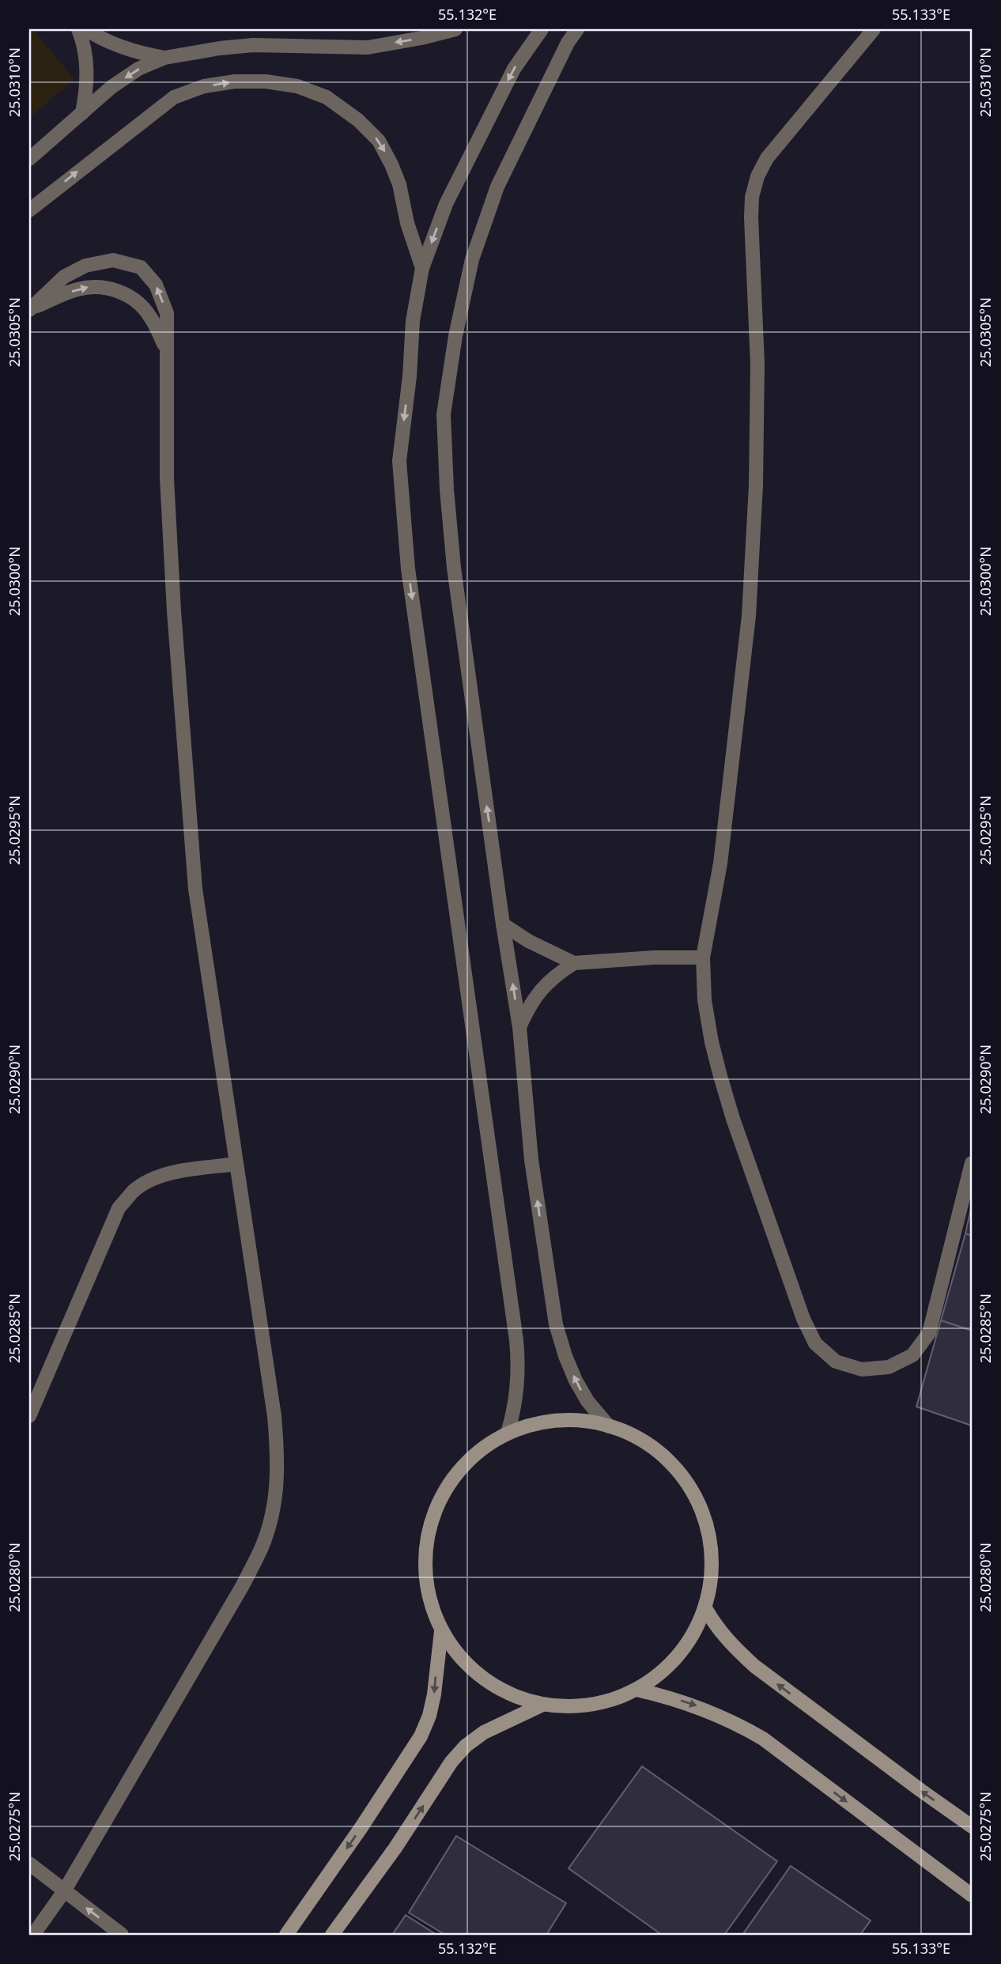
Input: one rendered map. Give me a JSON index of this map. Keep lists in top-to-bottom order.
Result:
{
  "coordinates": [
    "55.132°E",
    "55.133°E",
    "25.0310°N",
    "25.0305°N",
    "25.0300°N",
    "25.0295°N",
    "25.0290°N",
    "25.0285°N",
    "25.0280°N",
    "25.0275°N"
  ]
}
